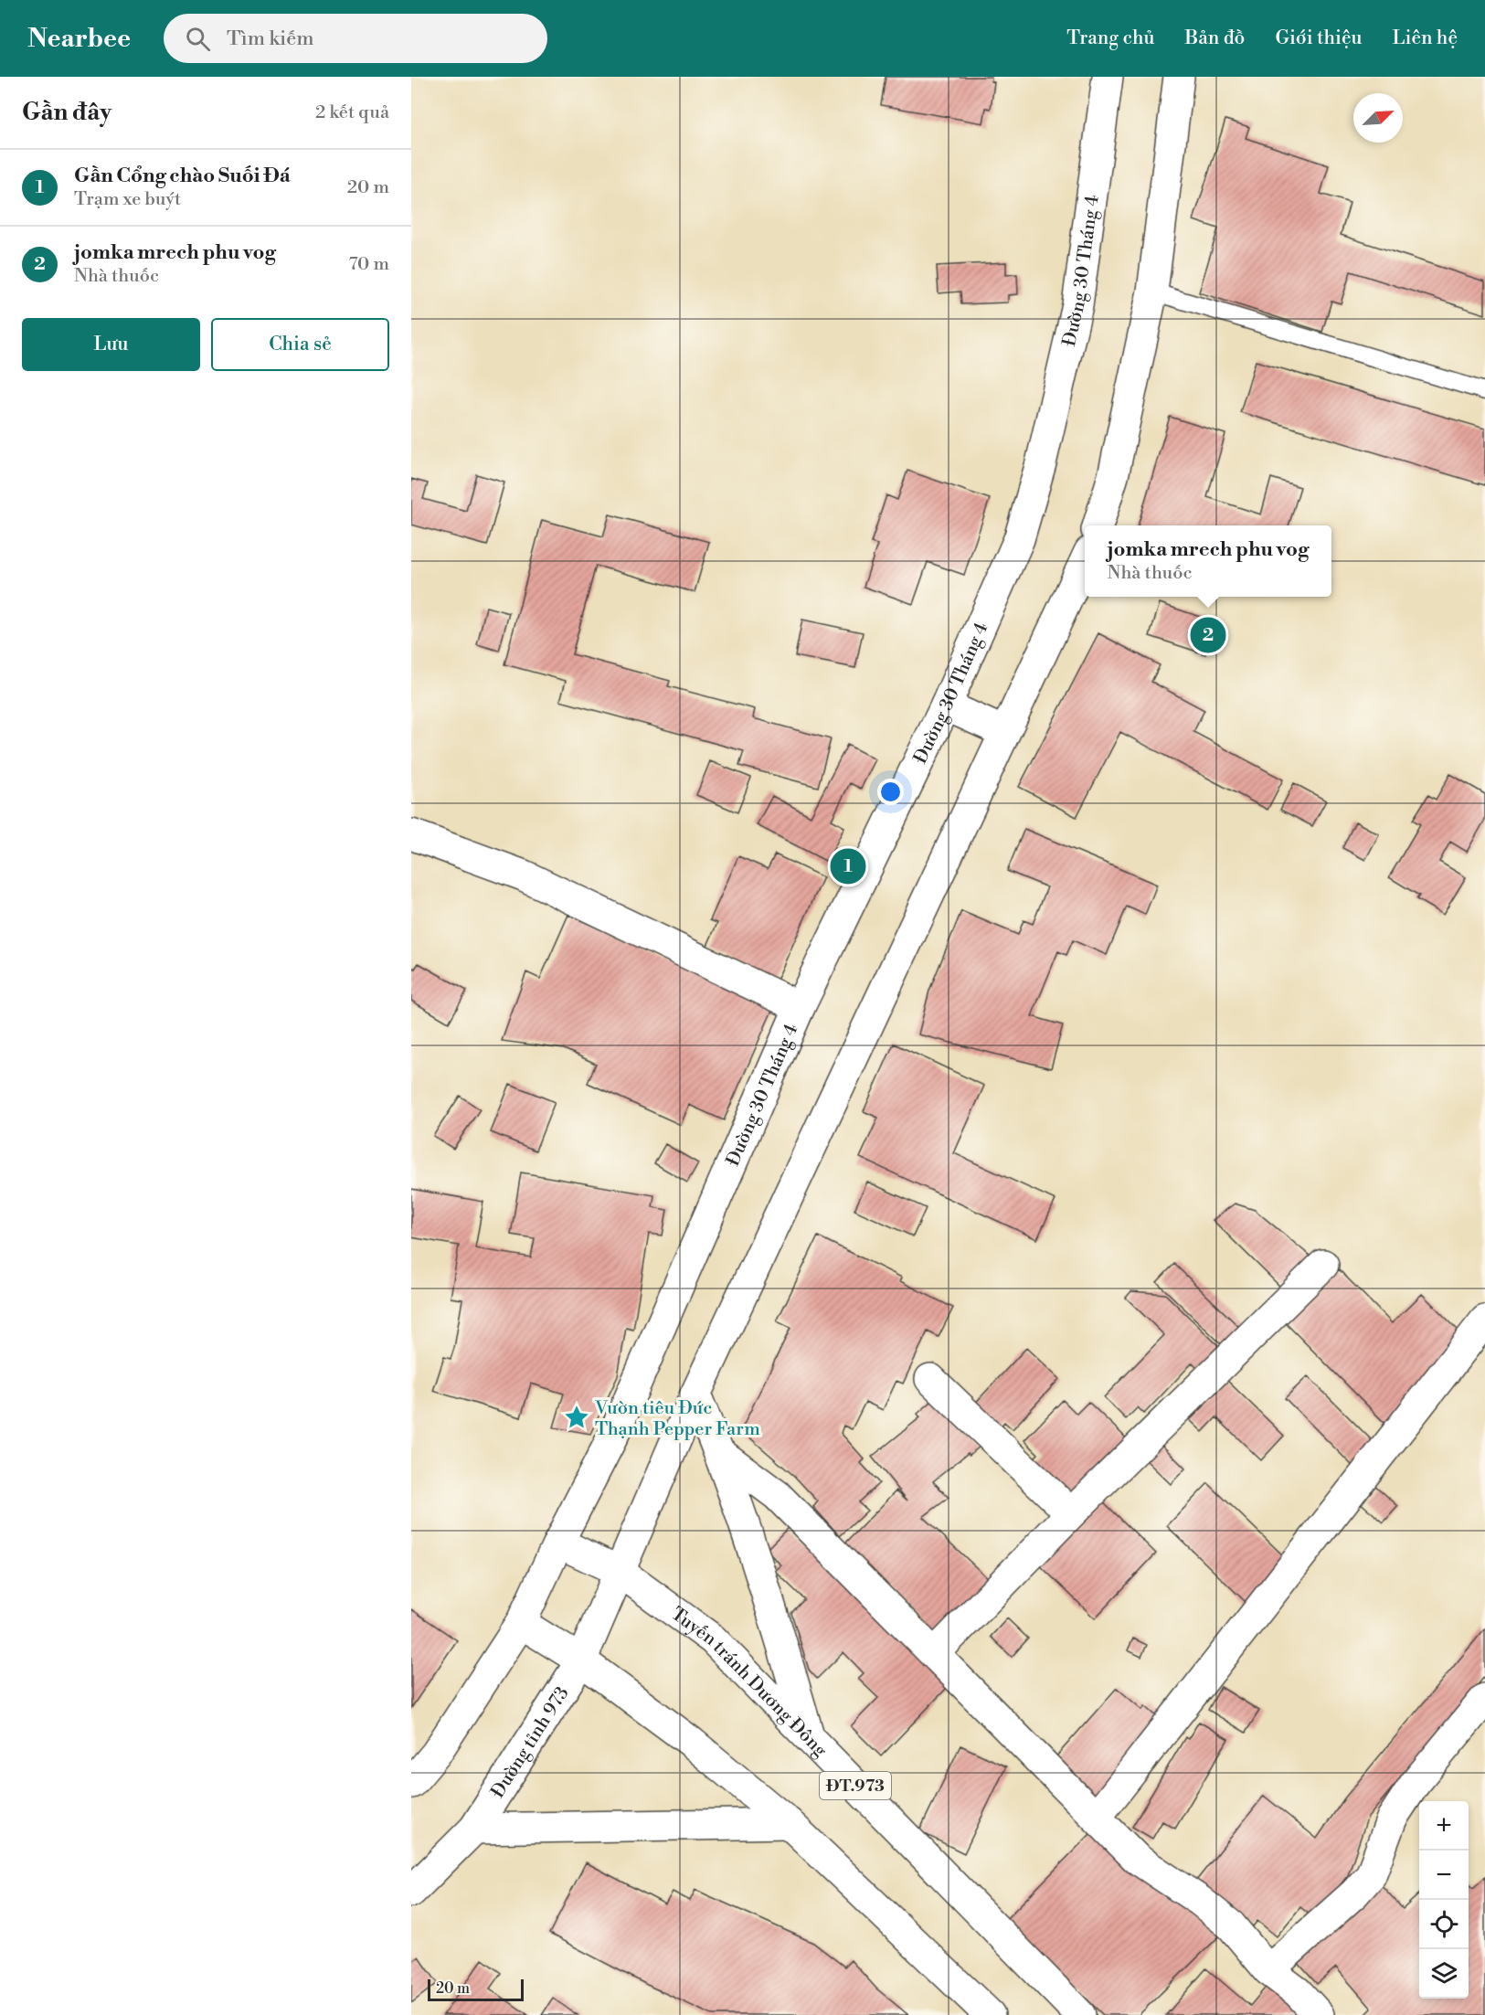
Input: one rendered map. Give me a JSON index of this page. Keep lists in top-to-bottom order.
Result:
{
  "streets": {
    "main road": [
      "Đường 30 Tháng 4",
      "Tuyến tránh Dương Đông",
      "Đường tỉnh 973",
      "ĐT.973"
    ]
  },
  "crossings": [
    ["Đường 30 Tháng 4", "Tuyến tránh Dương Đông"],
    ["Tuyến tránh Dương Đông", "Đường tỉnh 973"],
    ["Tuyến tránh Dương Đông", "ĐT.973"]
  ],
  "places": {
    "place": ["Vườn tiêu Đức Thạnh Pepper Farm"]
  },
  "scale_bar": "20 m",
  "north": "top right",
  "page": {
    "header": "Nearbee",
    "search": "Tìm kiếm",
    "nav": [
      "Trang chủ",
      "Bản đồ",
      "Giới thiệu",
      "Liên hệ"
    ],
    "heading": ["Gần đây", "2 kết quả"],
    "list": [
      {
        "mark": "1",
        "name": "Gần Cổng chào Suối Đá",
        "note": "Trạm xe buýt",
        "value": "20 m"
      },
      {
        "mark": "2",
        "name": "jomka mrech phu vog",
        "note": "Nhà thuốc",
        "value": "70 m"
      }
    ],
    "buttons": ["Lưu", "Chia sẻ"],
    "popup": ["jomka mrech phu vog", "Nhà thuốc"],
    "pins": ["2", "1"],
    "map_buttons": ["+", "−"],
    "scale": "20 m"
  }
}
